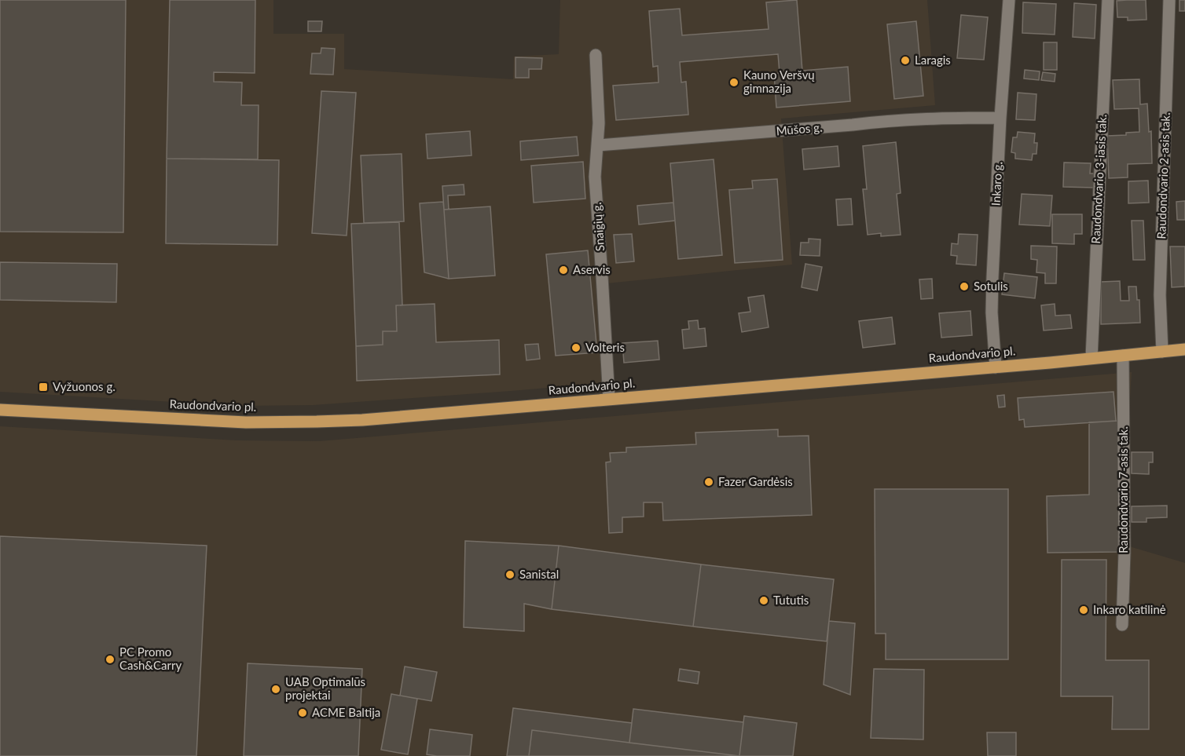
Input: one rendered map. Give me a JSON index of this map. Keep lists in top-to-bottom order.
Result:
{
  "streets": {
    "main road": ["Raudondvario pl."],
    "street": [
      "Mūšos g.",
      "Raudondvario 2-asis tak.",
      "Raudondvario 3-iasis tak.",
      "Inkaro g.",
      "Snaigių g.",
      "Raudondvario 7-asis tak."
    ]
  },
  "crossings": [
    ["Mūšos g.", "Inkaro g."],
    ["Mūšos g.", "Snaigių g."],
    ["Raudondvario 2-asis tak.", "Raudondvario pl."],
    ["Raudondvario 3-iasis tak.", "Raudondvario pl."],
    ["Inkaro g.", "Raudondvario pl."],
    ["Snaigių g.", "Raudondvario pl."],
    ["Raudondvario pl.", "Raudondvario 7-asis tak."]
  ],
  "places": {
    "other": [
      "Laragis",
      "Kauno Veršvų gimnazija",
      "Aservis",
      "Sotulis",
      "Volteris",
      "Fazer Gardėsis",
      "Sanistal",
      "Tututis",
      "Inkaro katilinė",
      "PC Promo Cash&Carry",
      "UAB Optimalūs projektai",
      "ACME Baltija"
    ],
    "transit": ["Vyžuonos g."]
  }
}
